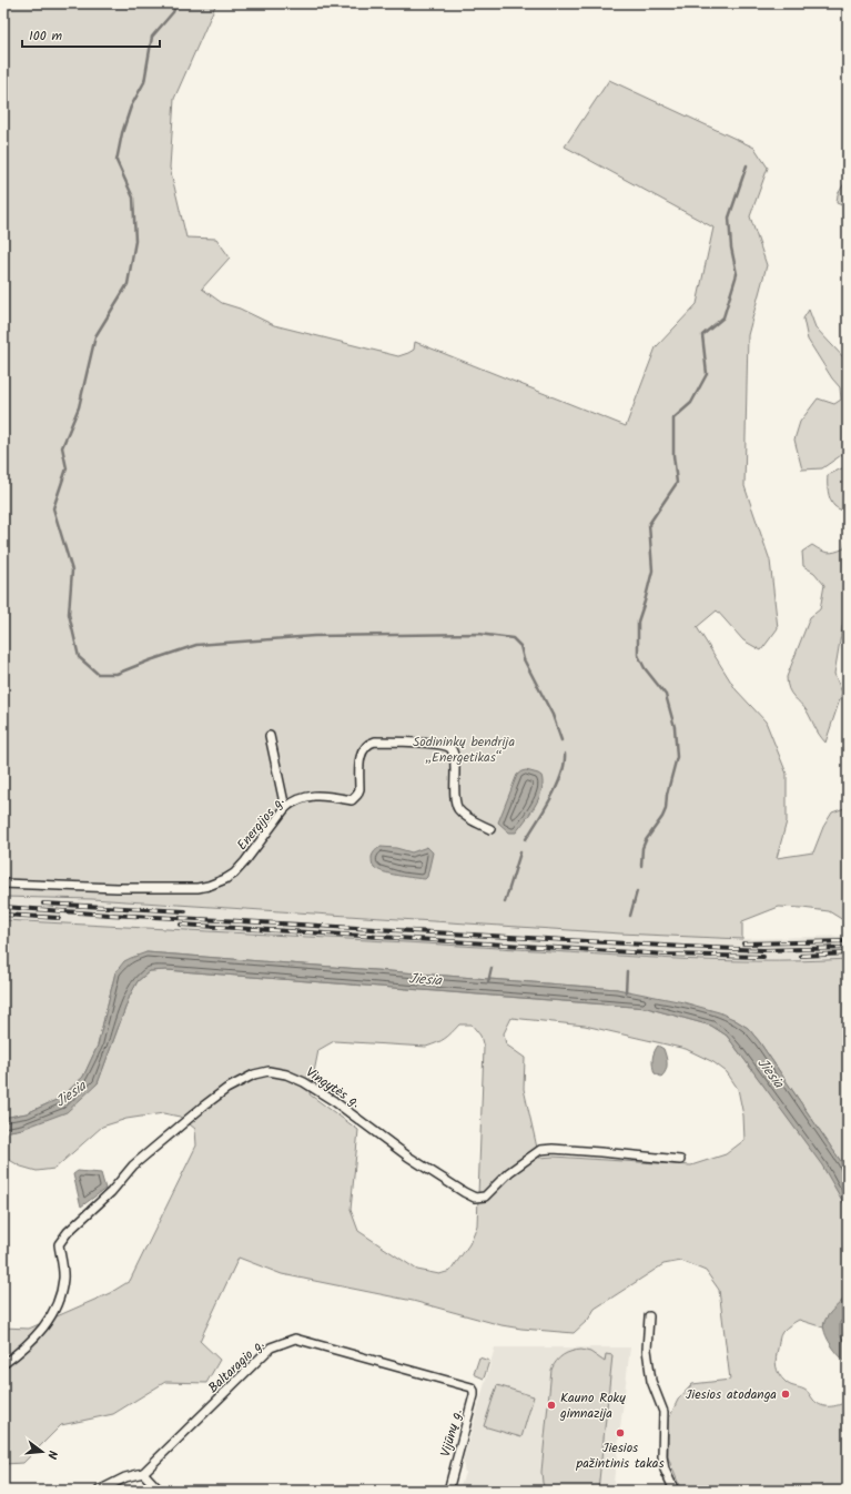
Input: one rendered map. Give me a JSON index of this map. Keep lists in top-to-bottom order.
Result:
{
  "streets": {
    "street": [
      "Energijos g.",
      "Vingytės g.",
      "Baltaragio g.",
      "Vijūnų g."
    ]
  },
  "crossings": [
    ["Baltaragio g.", "Vijūnų g."]
  ],
  "water": ["Jiesia"],
  "parks": ["Sodininkų bendrija „Energetikas“"],
  "places": ["Jiesios atodanga", "Kauno Rokų gimnazija", "Jiesios pažintinis takas"],
  "scale_bar": "100 m",
  "north": "right"
}
